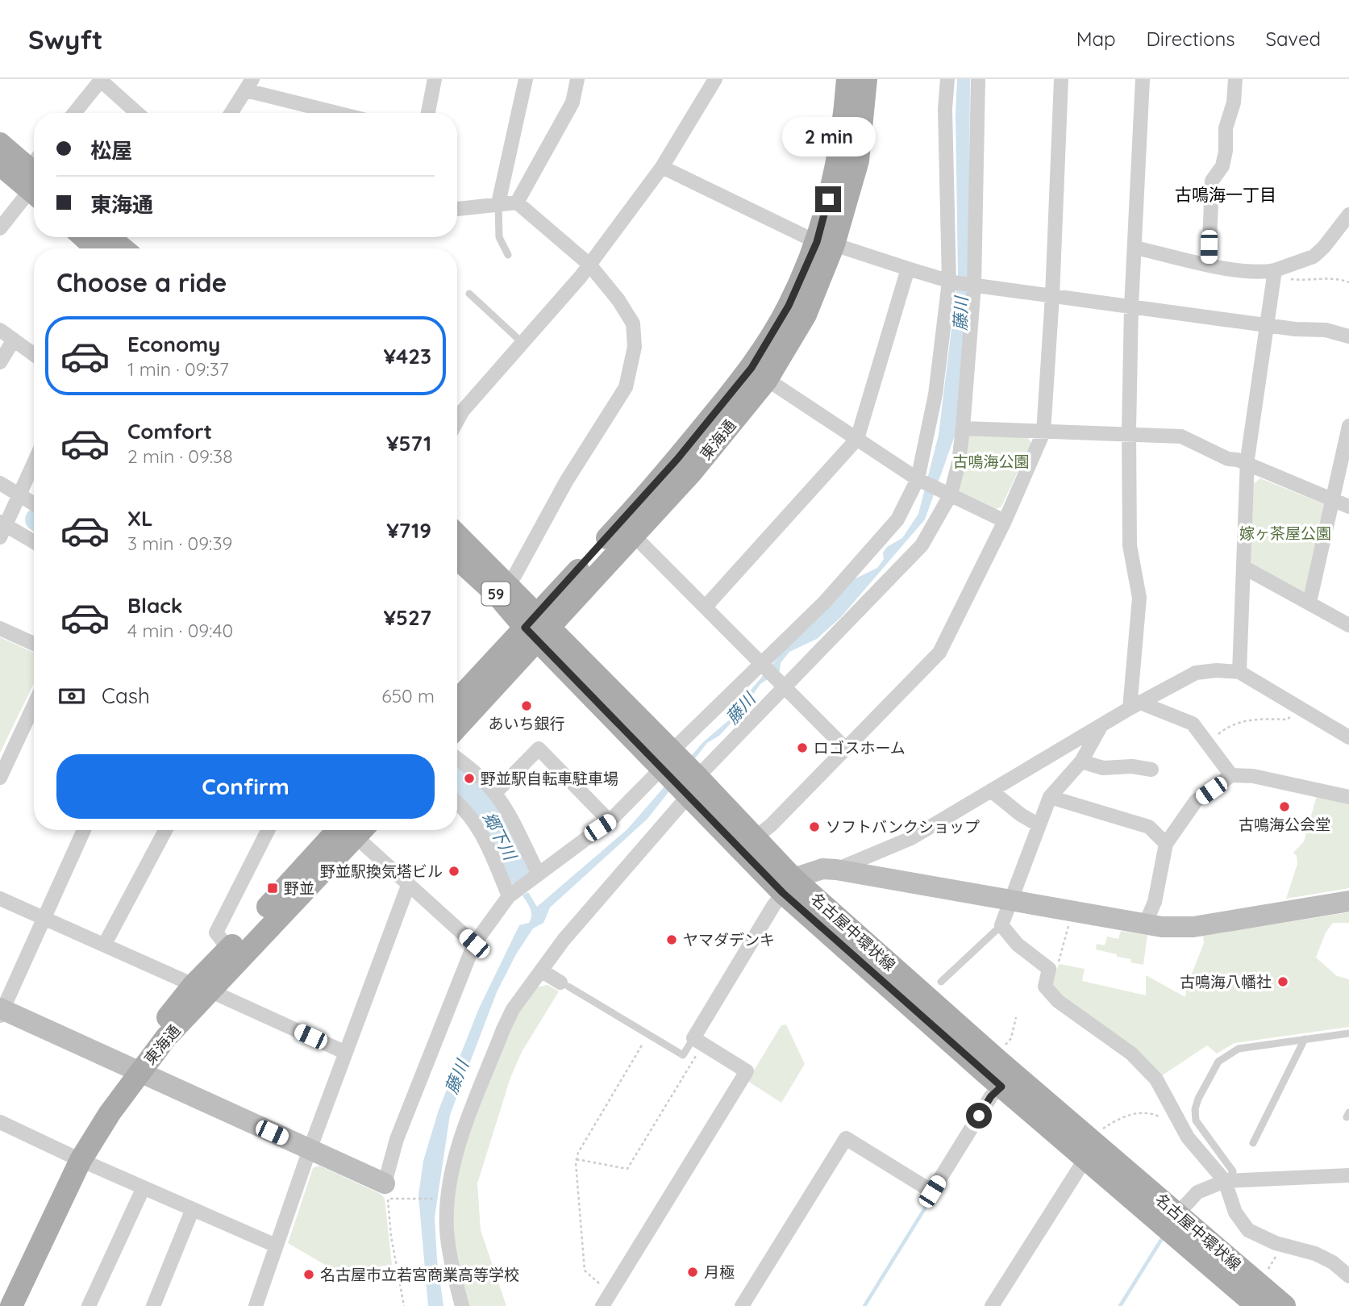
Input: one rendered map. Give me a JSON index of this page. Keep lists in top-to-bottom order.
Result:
{
  "streets": {
    "main road": ["東海通", "59", "名古屋中環状線"]
  },
  "crossings": [
    ["東海通", "名古屋中環状線"]
  ],
  "districts": ["古鳴海一丁目"],
  "water": ["藤川", "郷下川"],
  "parks": ["古鳴海公園", "嫁ヶ茶屋公園"],
  "places": {
    "other": [
      "あいち銀行",
      "ロゴスホーム",
      "野並駅自転車駐車場",
      "古鳴海公会堂",
      "ソフトバンクショップ",
      "野並駅換気塔ビル",
      "ヤマダデンキ",
      "古鳴海八幡社",
      "月極",
      "名古屋市立若宮商業高等学校"
    ],
    "transit": ["野並"]
  },
  "page": {
    "header": "Swyft",
    "nav": ["Map", "Directions", "Saved"],
    "banner": ["松屋", "東海通"],
    "bubble": "2 min",
    "heading": "Choose a ride",
    "list": [
      {
        "name": "Economy",
        "note": "1 min · 09:37",
        "value": "¥423"
      },
      {
        "name": "Comfort",
        "note": "2 min · 09:38",
        "value": "¥571"
      },
      {
        "name": "XL",
        "note": "3 min · 09:39",
        "value": "¥719"
      },
      {
        "name": "Black",
        "note": "4 min · 09:40",
        "value": "¥527"
      }
    ],
    "pay": ["Cash", "650 m"],
    "buttons": "Confirm"
  }
}
